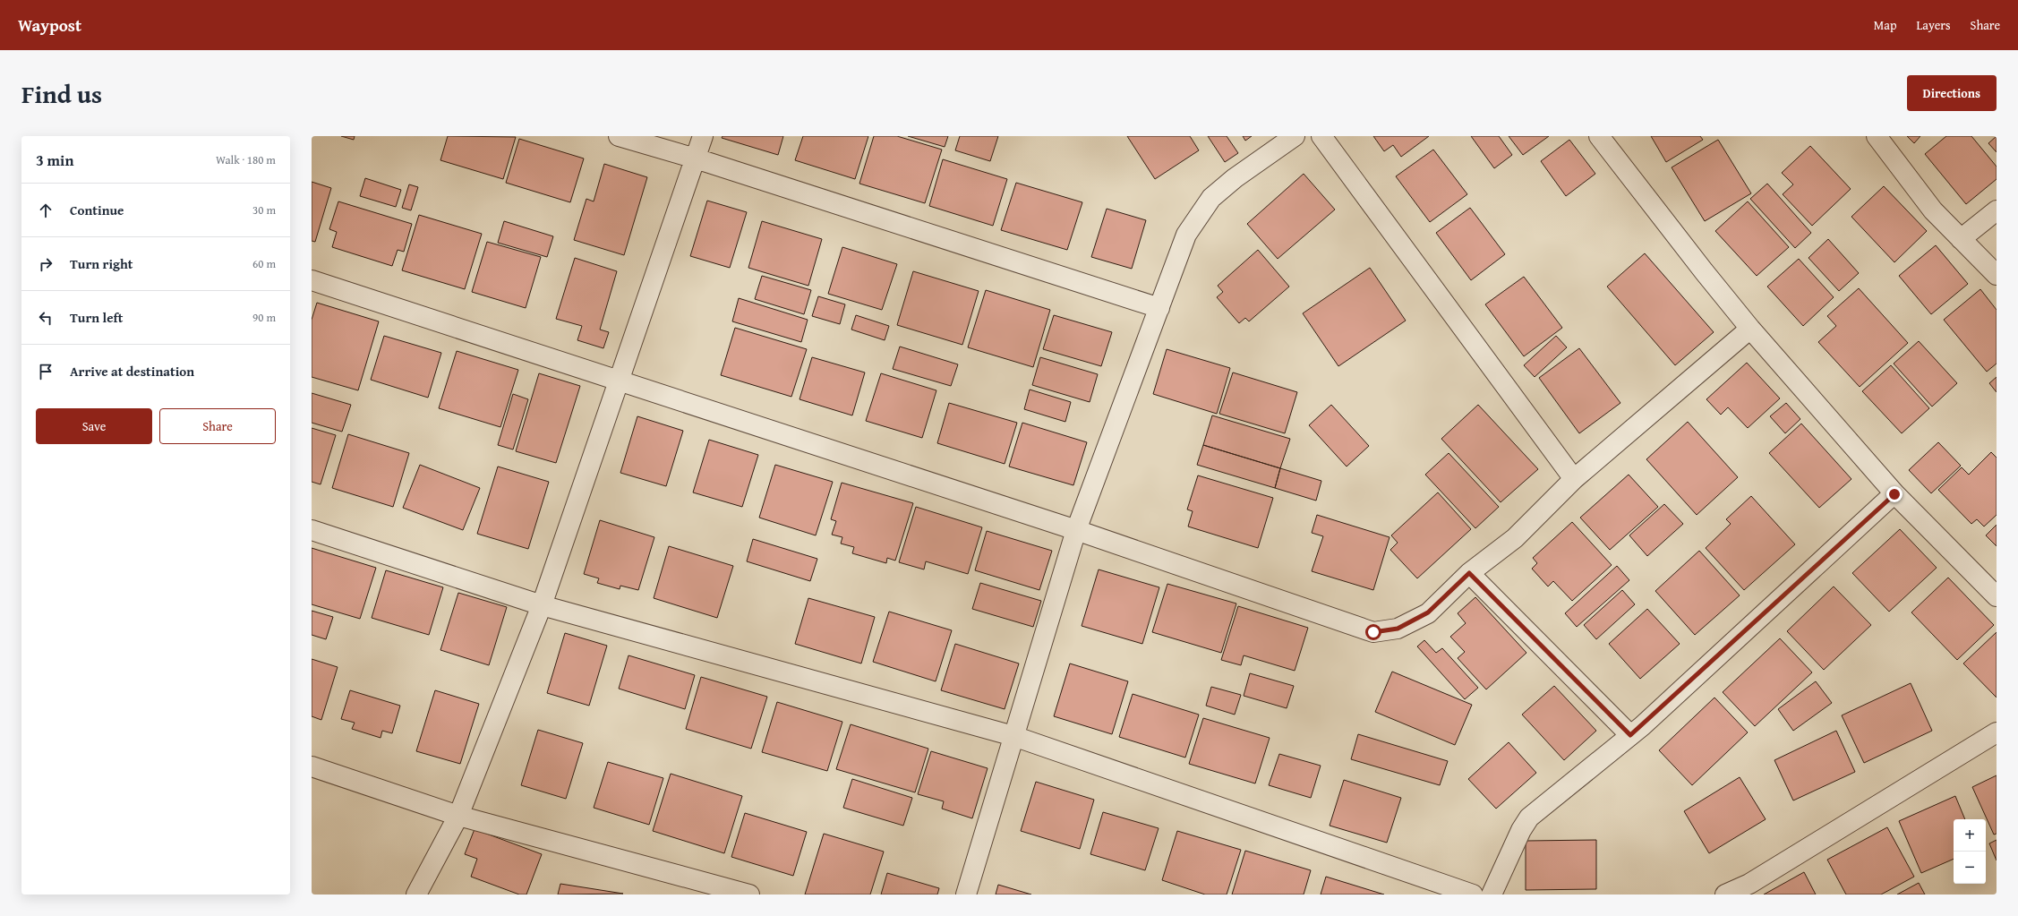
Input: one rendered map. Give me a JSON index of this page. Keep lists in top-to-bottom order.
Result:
{
  "page": {
    "header": "Waypost",
    "nav": ["Map", "Layers", "Share"],
    "title": "Find us",
    "buttons": [
      "Directions",
      ["Save", "Share"]
    ],
    "heading": ["3 min", "Walk · 180 m"],
    "list": [
      ["Continue", "30 m"],
      ["Turn right", "60 m"],
      ["Turn left", "90 m"],
      "Arrive at destination"
    ],
    "map_buttons": ["+", "−"]
  }
}
